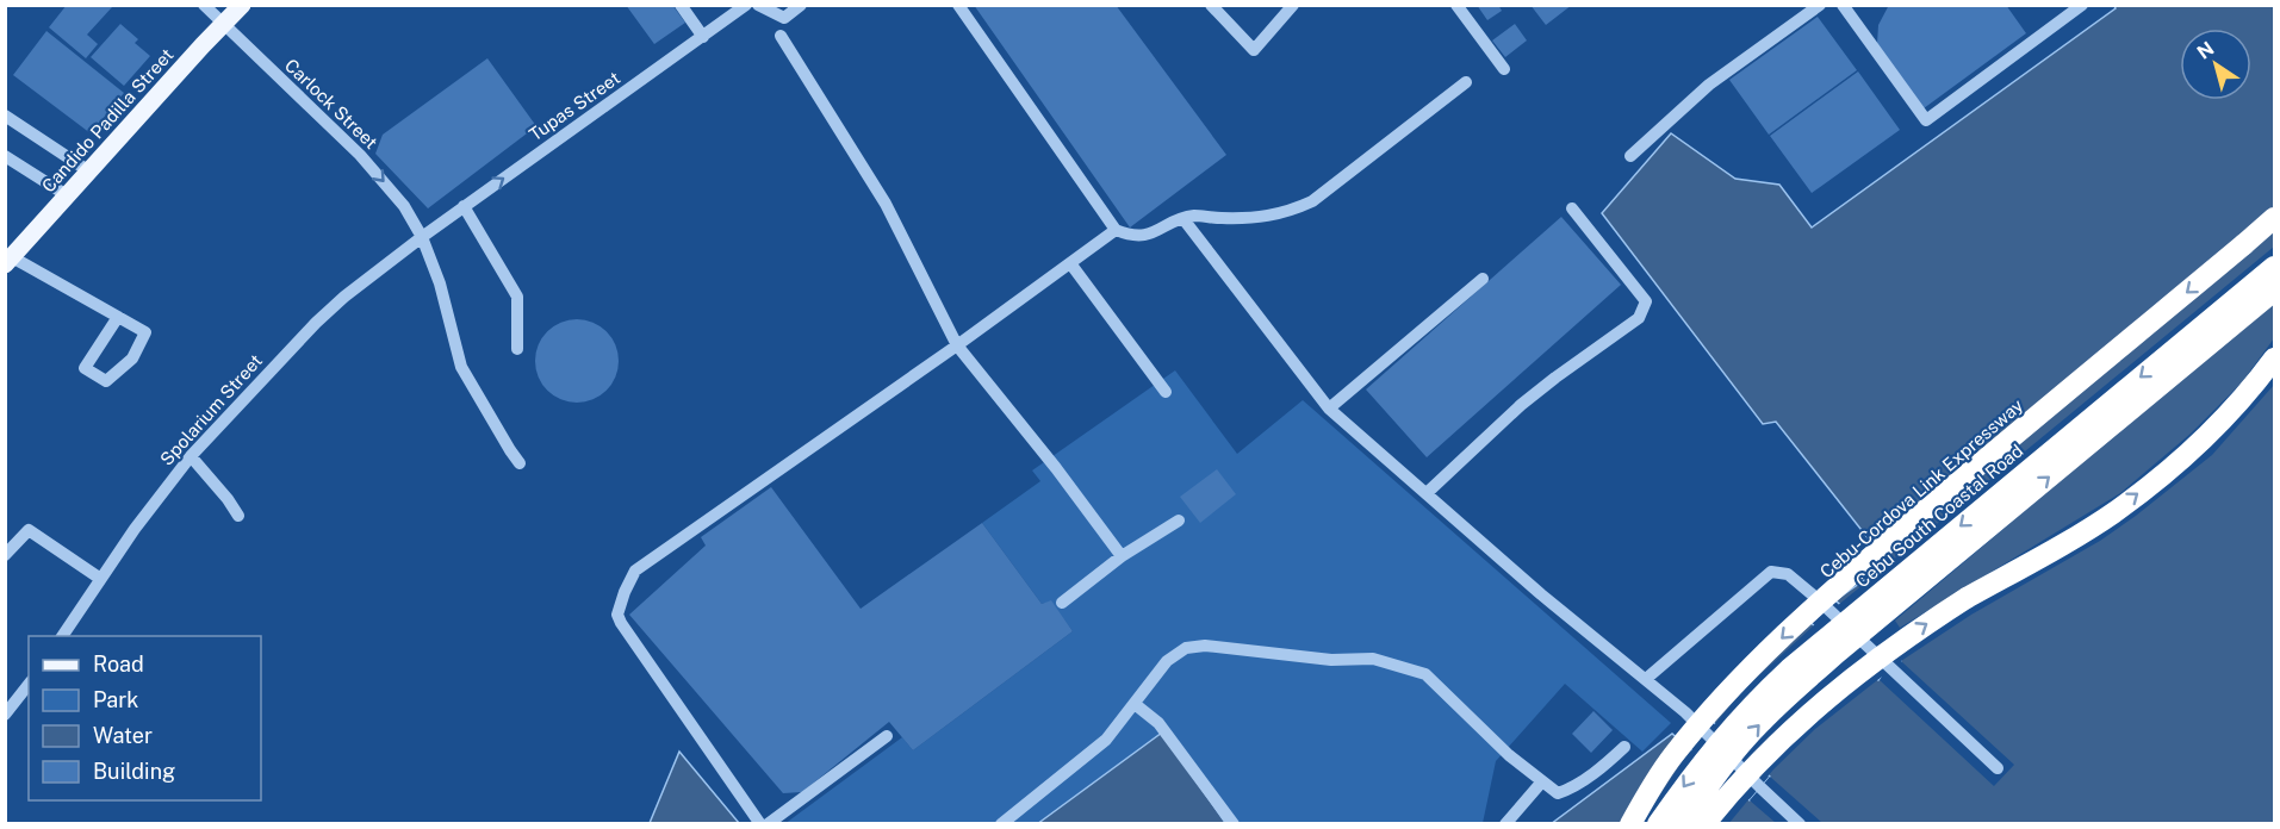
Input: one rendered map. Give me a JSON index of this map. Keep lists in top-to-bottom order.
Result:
{
  "streets": {
    "highway": ["Cebu-Cordova Link Expressway", "Cebu South Coastal Road"],
    "main road": ["Candido Padilla Street"],
    "street": ["Carlock Street", "Tupas Street", "Spolarium Street"]
  },
  "crossings": [
    ["Carlock Street", "Tupas Street"],
    ["Carlock Street", "Candido Padilla Street"],
    ["Carlock Street", "Spolarium Street"],
    ["Tupas Street", "Spolarium Street"]
  ],
  "one_way": ["Carlock Street", "Tupas Street"],
  "legend": [
    "Road",
    "Park",
    "Water",
    "Building"
  ],
  "north": "top left"
}
